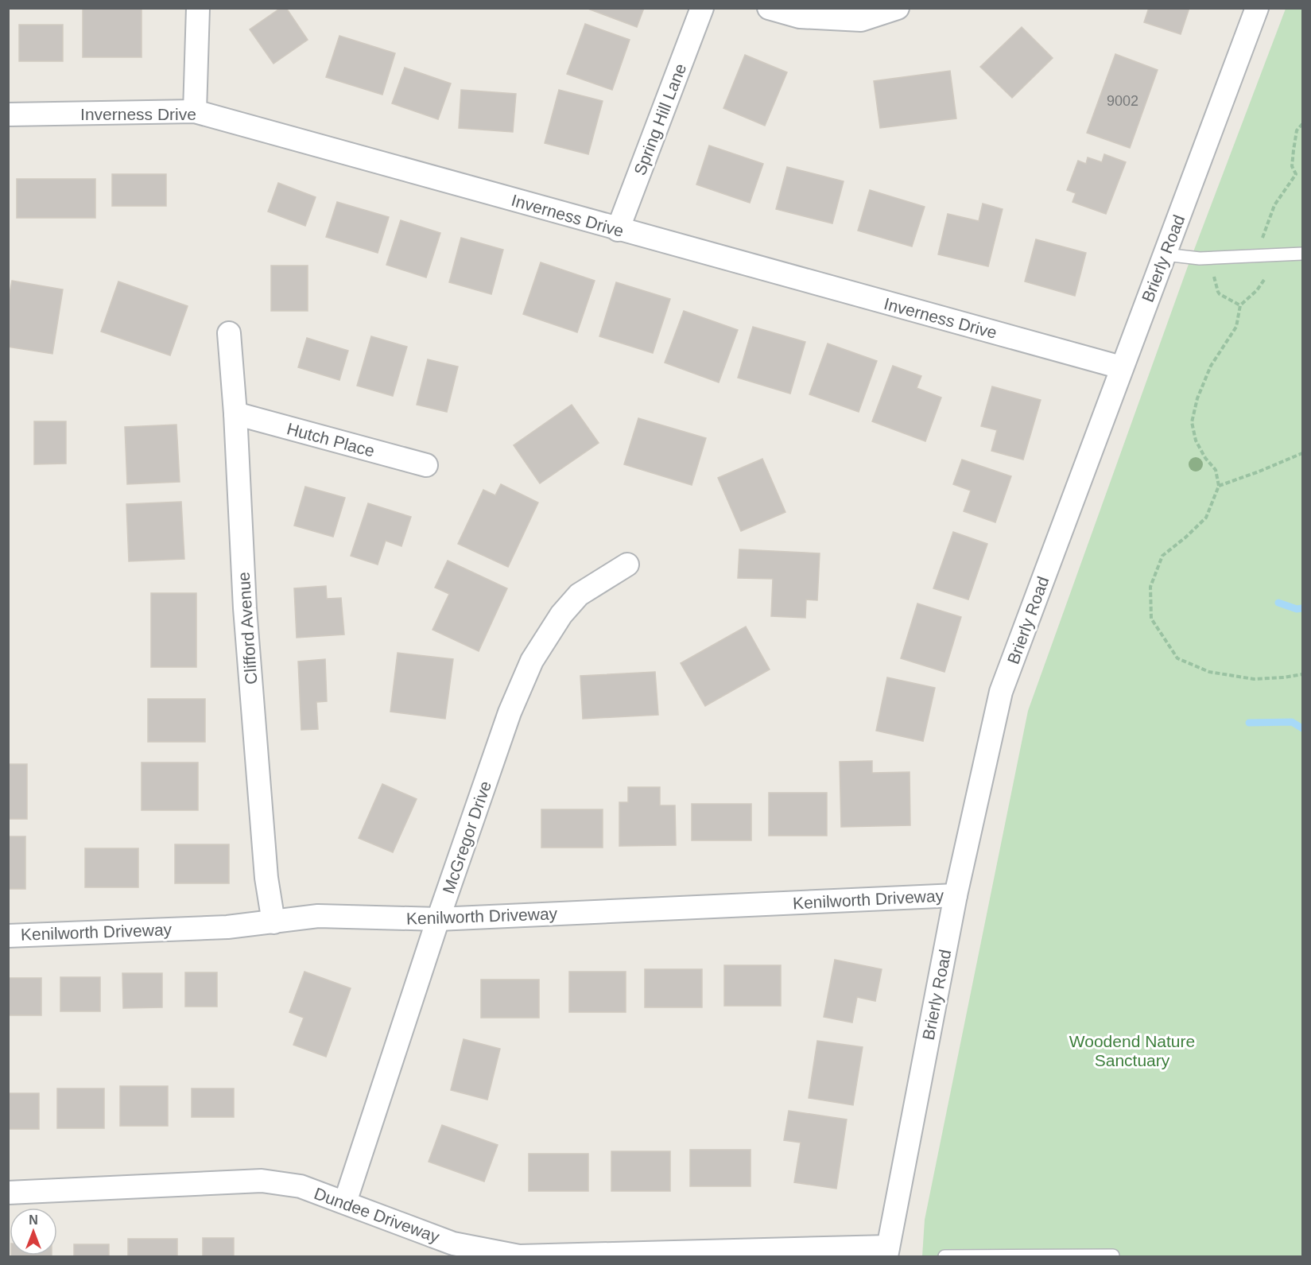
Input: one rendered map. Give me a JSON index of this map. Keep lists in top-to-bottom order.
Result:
{
  "streets": {
    "street": [
      "Inverness Drive",
      "Spring Hill Lane",
      "Brierly Road",
      "Hutch Place",
      "Clifford Avenue",
      "McGregor Drive",
      "Kenilworth Driveway",
      "Dundee Driveway"
    ]
  },
  "crossings": [
    ["Inverness Drive", "Spring Hill Lane"],
    ["Inverness Drive", "Brierly Road"],
    ["Brierly Road", "Kenilworth Driveway"],
    ["Brierly Road", "Dundee Driveway"],
    ["Hutch Place", "Clifford Avenue"],
    ["Clifford Avenue", "Kenilworth Driveway"],
    ["McGregor Drive", "Kenilworth Driveway"],
    ["McGregor Drive", "Dundee Driveway"]
  ],
  "parks": ["Woodend Nature Sanctuary"],
  "house_numbers": ["9002"],
  "north": "top"
}
